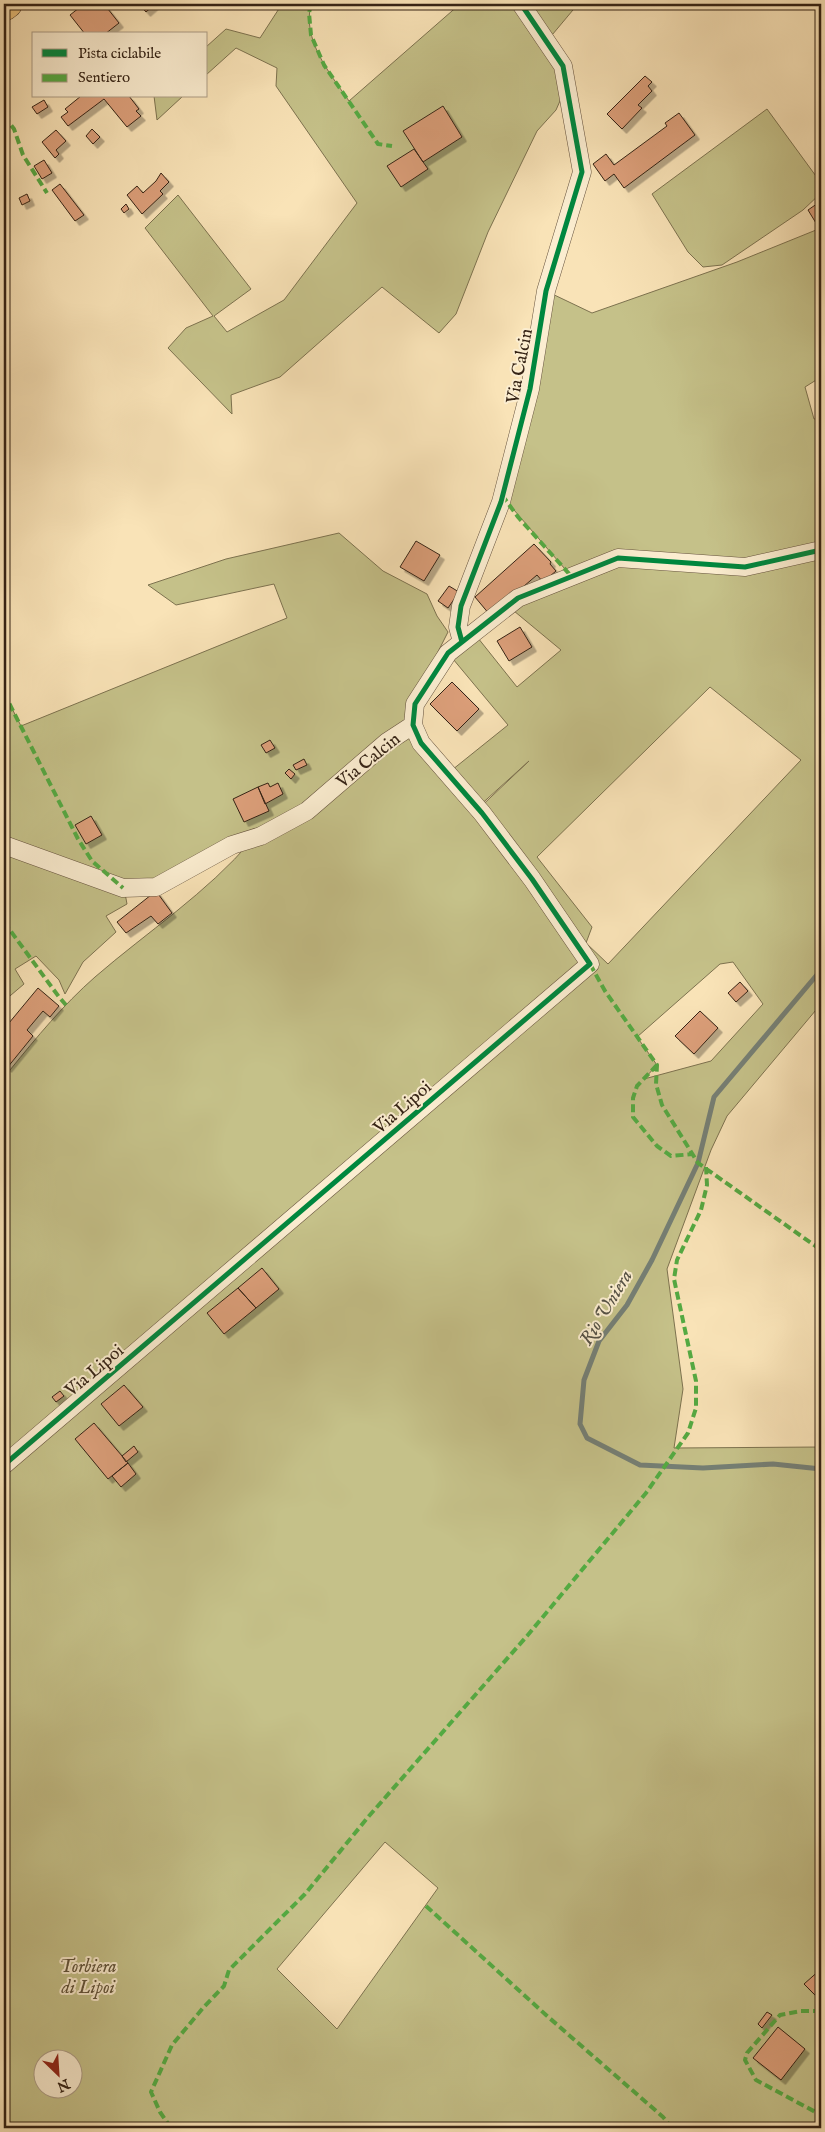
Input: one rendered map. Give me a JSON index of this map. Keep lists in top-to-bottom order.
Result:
{
  "streets": {
    "street": ["Via Calcin", "Via Lipoi"]
  },
  "crossings": [
    ["Via Calcin", "Via Lipoi"]
  ],
  "water": ["Rio Uniera"],
  "parks": ["Torbiera di Lipoi"],
  "legend": ["Pista ciclabile", "Sentiero"],
  "north": "bottom right"
}
